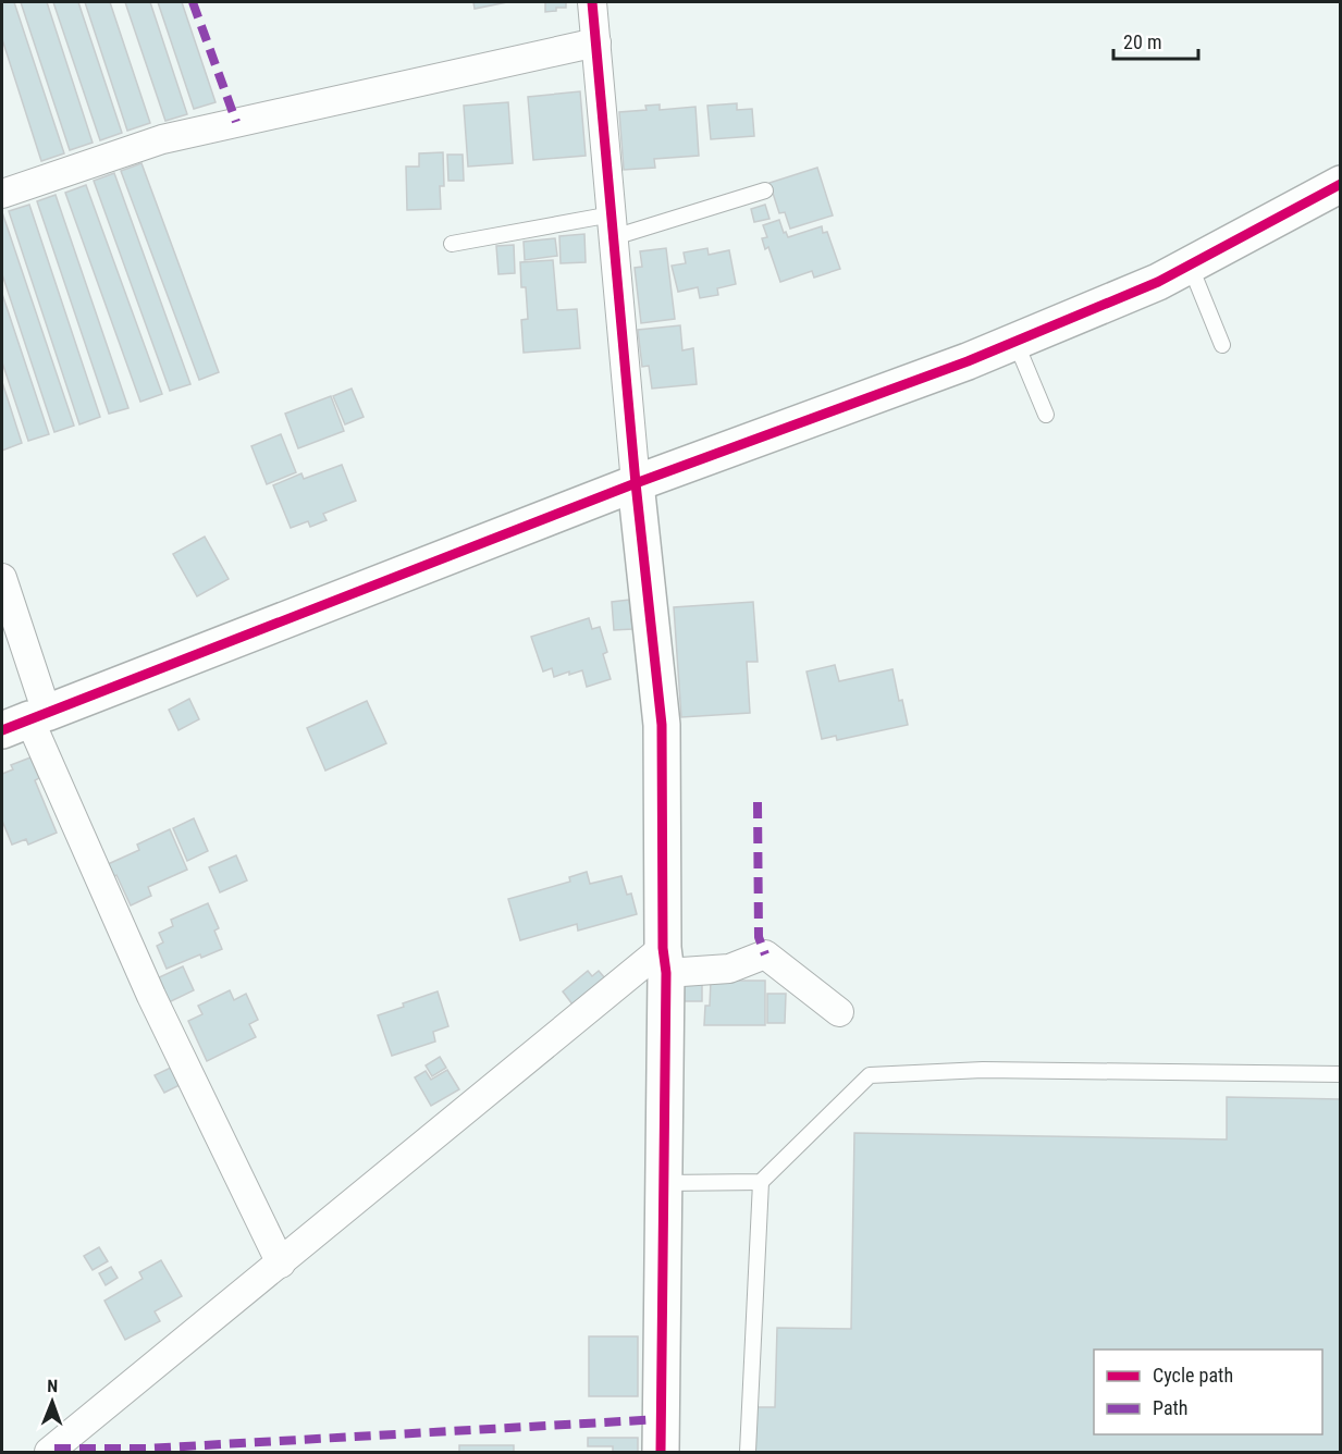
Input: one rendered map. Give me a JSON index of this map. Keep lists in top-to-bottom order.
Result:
{
  "legend": ["Cycle path", "Path"],
  "scale_bar": "20 m",
  "north": "top"
}
